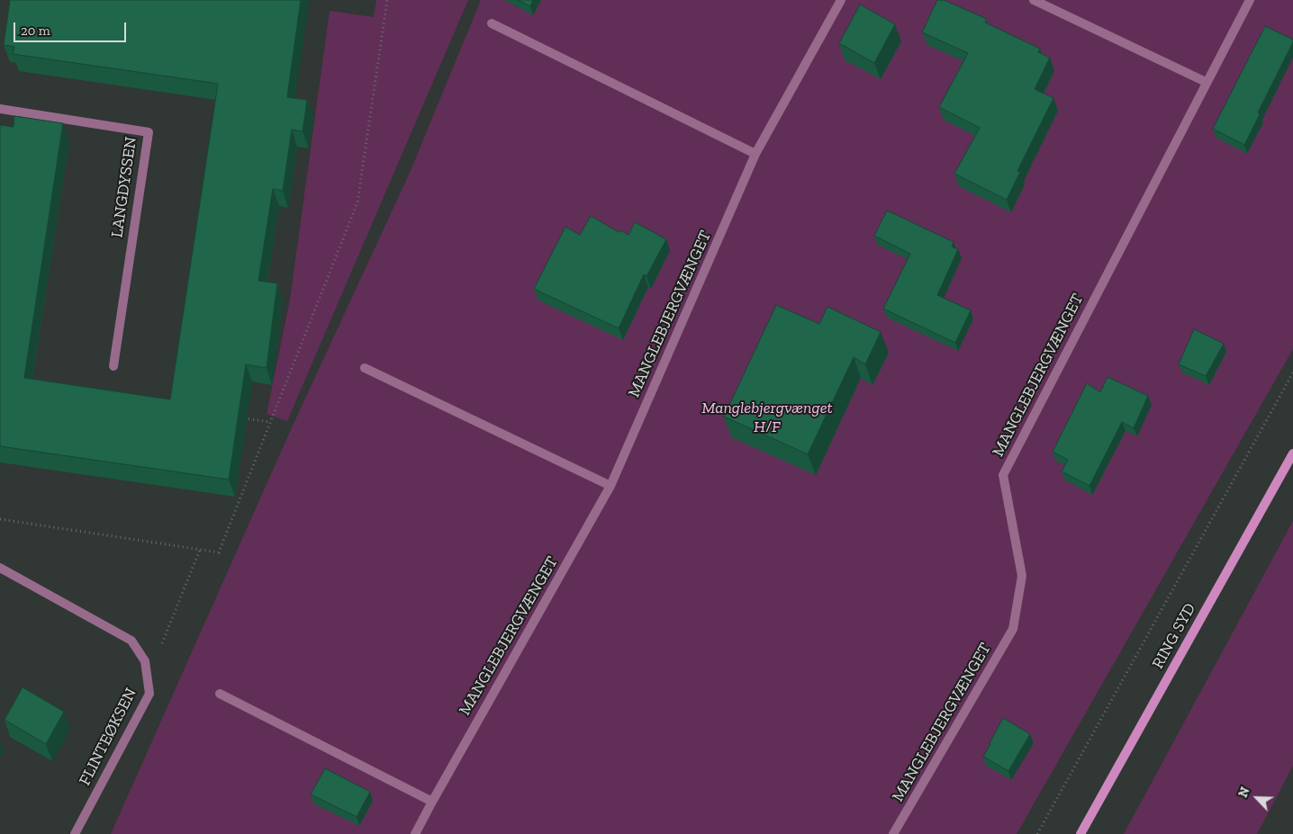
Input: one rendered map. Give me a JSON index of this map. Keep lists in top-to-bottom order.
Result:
{
  "streets": {
    "main road": ["RING SYD"],
    "street": ["LANGDYSSEN", "MANGLEBJERGVÆNGET", "FLINTEØKSEN"]
  },
  "parks": ["Manglebjergvænget H/F"],
  "scale_bar": "20 m",
  "north": "top left"
}
